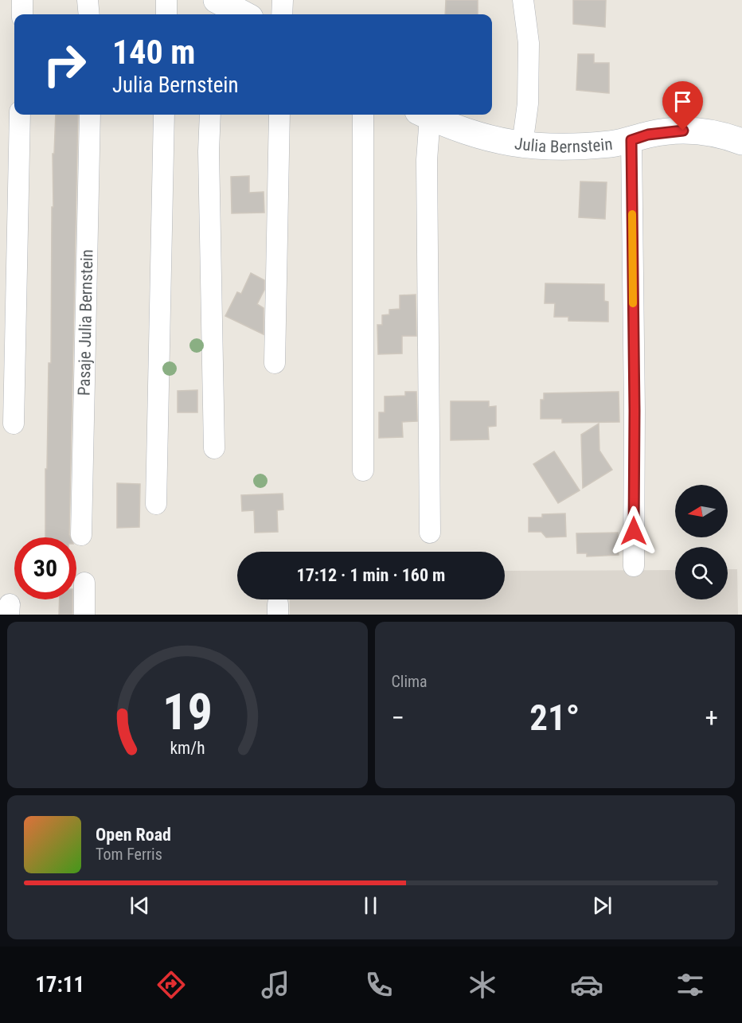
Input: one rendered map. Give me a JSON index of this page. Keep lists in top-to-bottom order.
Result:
{
  "streets": {
    "street": ["Julia Bernstein", "Pasaje Julia Bernstein"]
  },
  "north": "left",
  "page": {
    "turn": ["140 m", "Julia Bernstein"],
    "limit": "30",
    "trip": "17:12 · 1 min · 160 m",
    "tile": "Clima",
    "heat": ["−", "21°", "+"],
    "song": ["Open Road", "Tom Ferris"],
    "tabs": "17:11",
    "gauge": ["19", "km/h"]
  }
}
